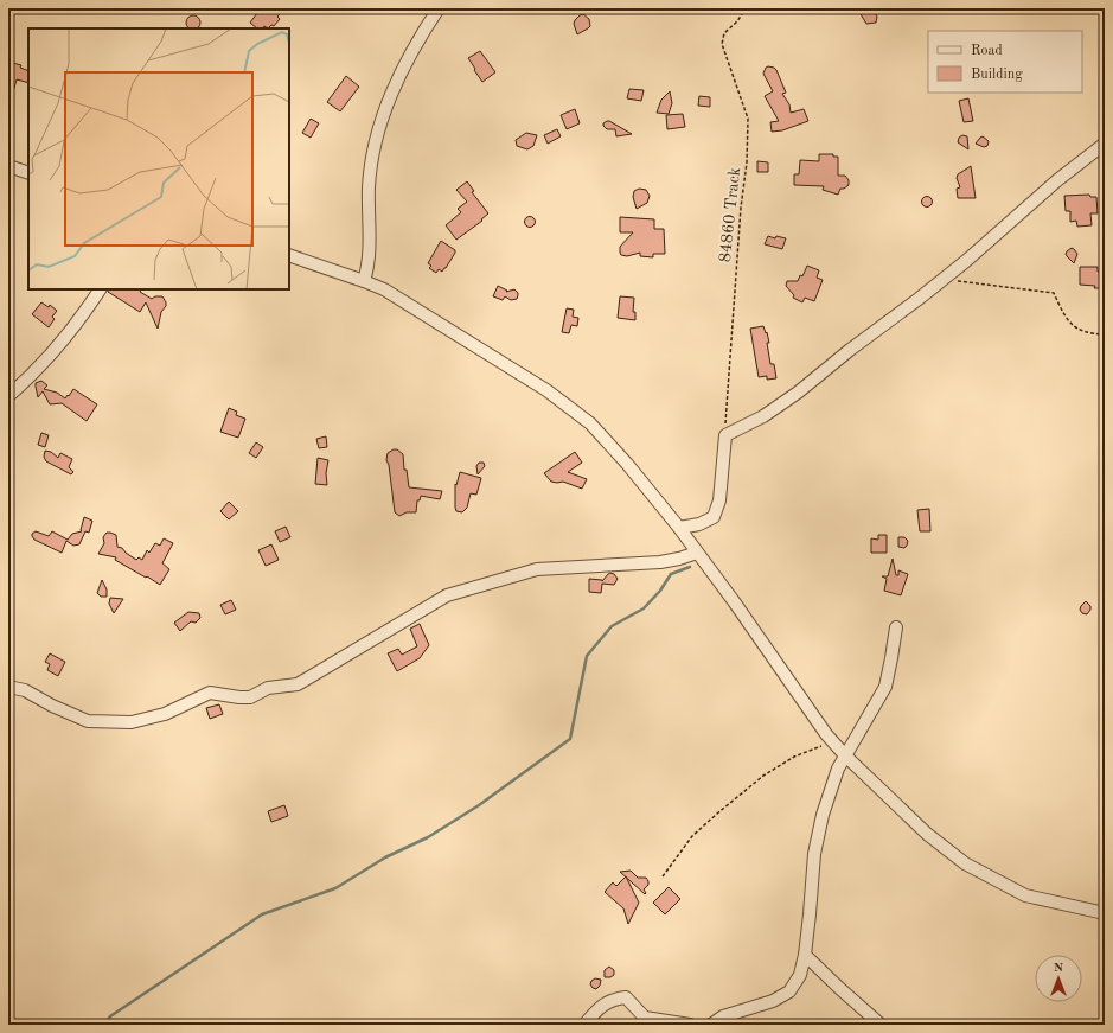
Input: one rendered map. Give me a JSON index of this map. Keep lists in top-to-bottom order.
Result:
{
  "streets": {
    "path": ["84860 Track"]
  },
  "legend": ["Road", "Building"],
  "north": "top"
}
